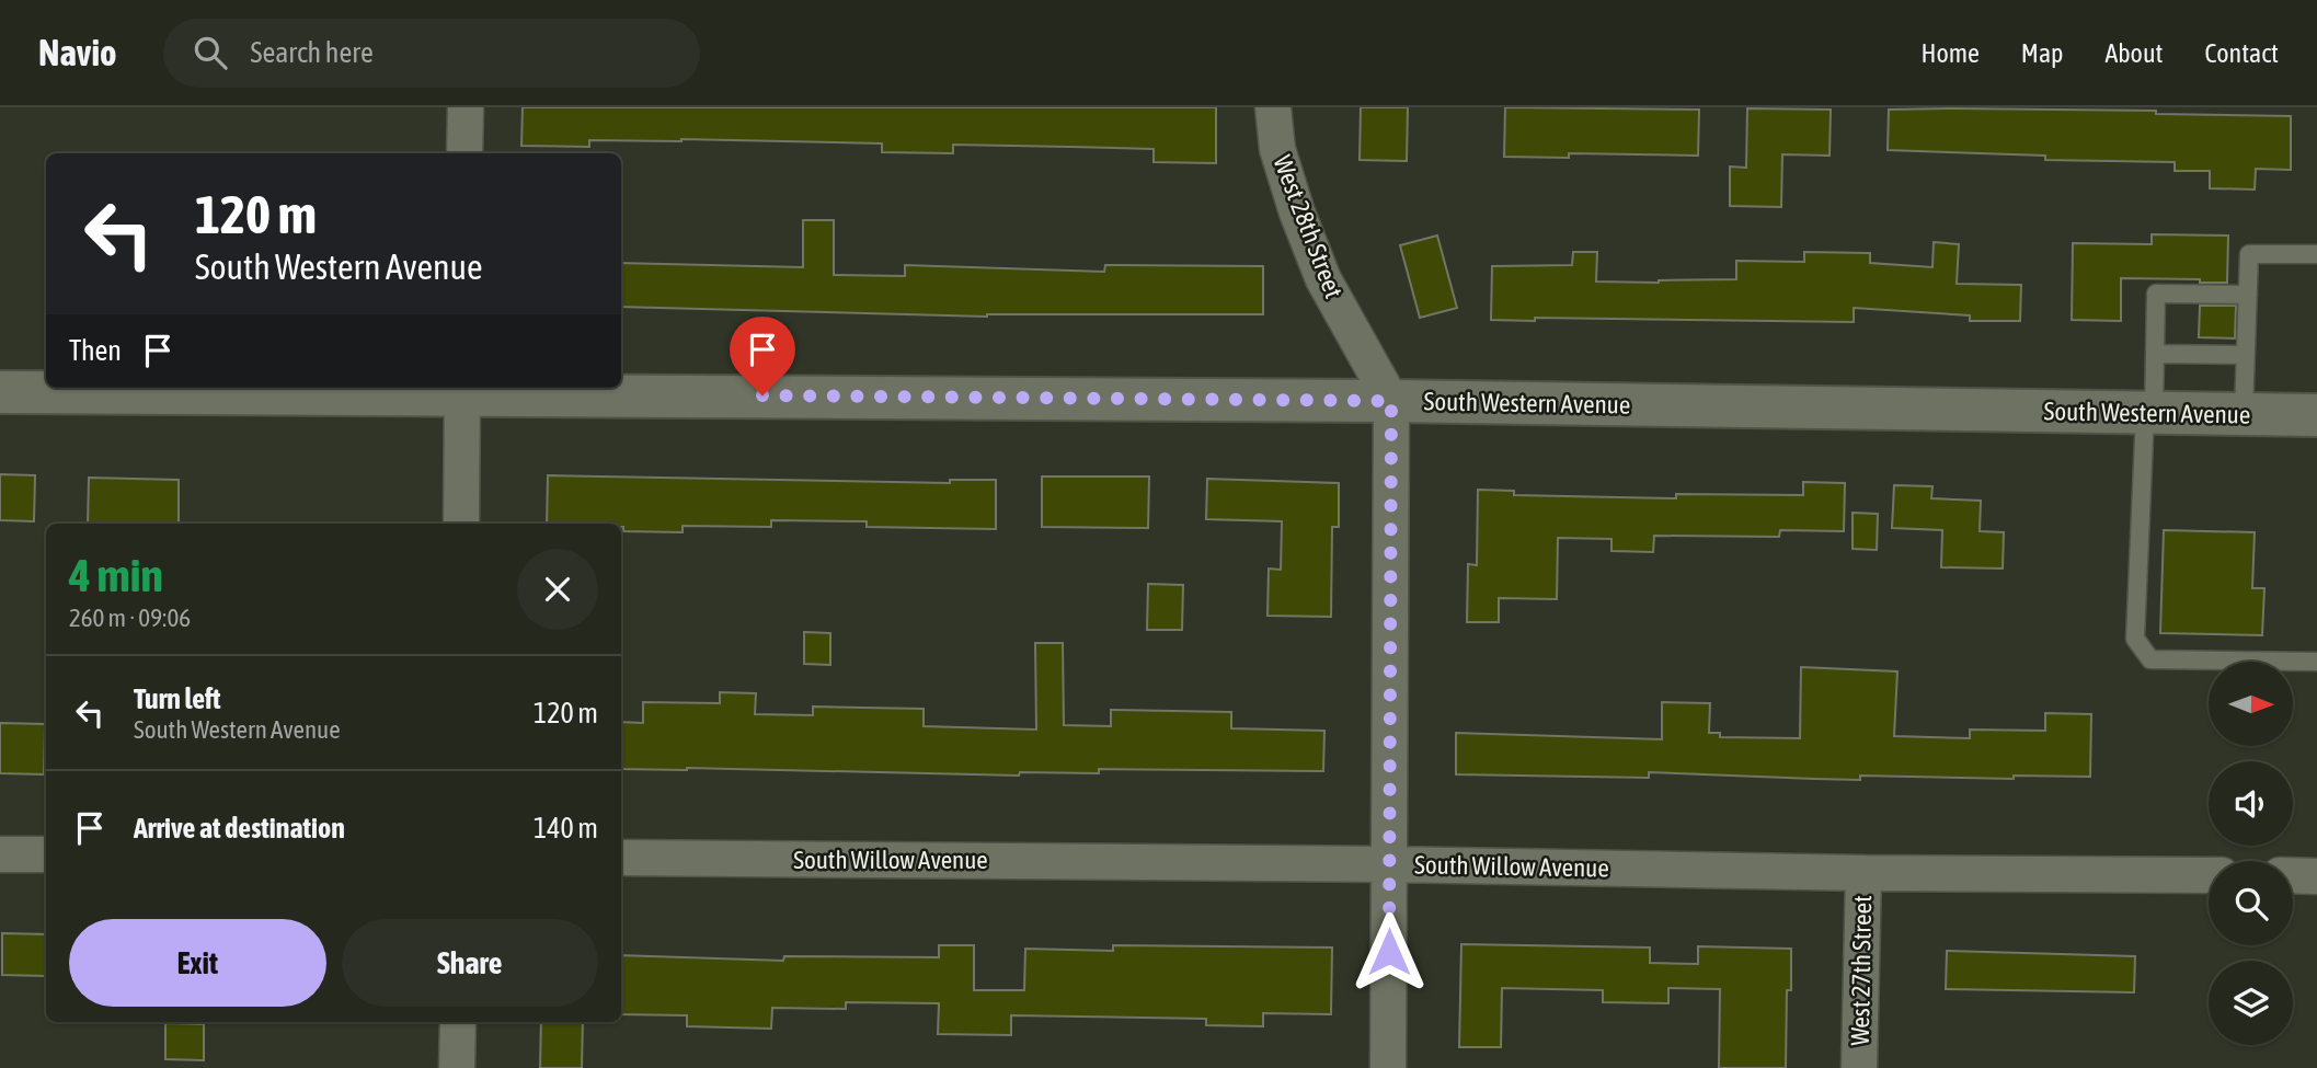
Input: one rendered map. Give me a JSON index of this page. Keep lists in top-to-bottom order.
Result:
{
  "streets": {
    "street": [
      "West 28th Street",
      "South Western Avenue",
      "South Willow Avenue",
      "West 27th Street"
    ]
  },
  "crossings": [
    ["West 28th Street", "South Western Avenue"],
    ["West 28th Street", "South Willow Avenue"],
    ["South Willow Avenue", "West 27th Street"]
  ],
  "north": "right",
  "page": {
    "header": "Navio",
    "search": "Search here",
    "nav": [
      "Home",
      "Map",
      "About",
      "Contact"
    ],
    "turn": ["120 m", "South Western Avenue"],
    "then": "Then",
    "heading": ["4 min", "260 m · 09:06"],
    "list": [
      {
        "name": "Turn left",
        "note": "South Western Avenue",
        "value": "120 m"
      },
      {
        "name": "Arrive at destination",
        "value": "140 m"
      }
    ],
    "buttons": ["Exit", "Share"]
  }
}
